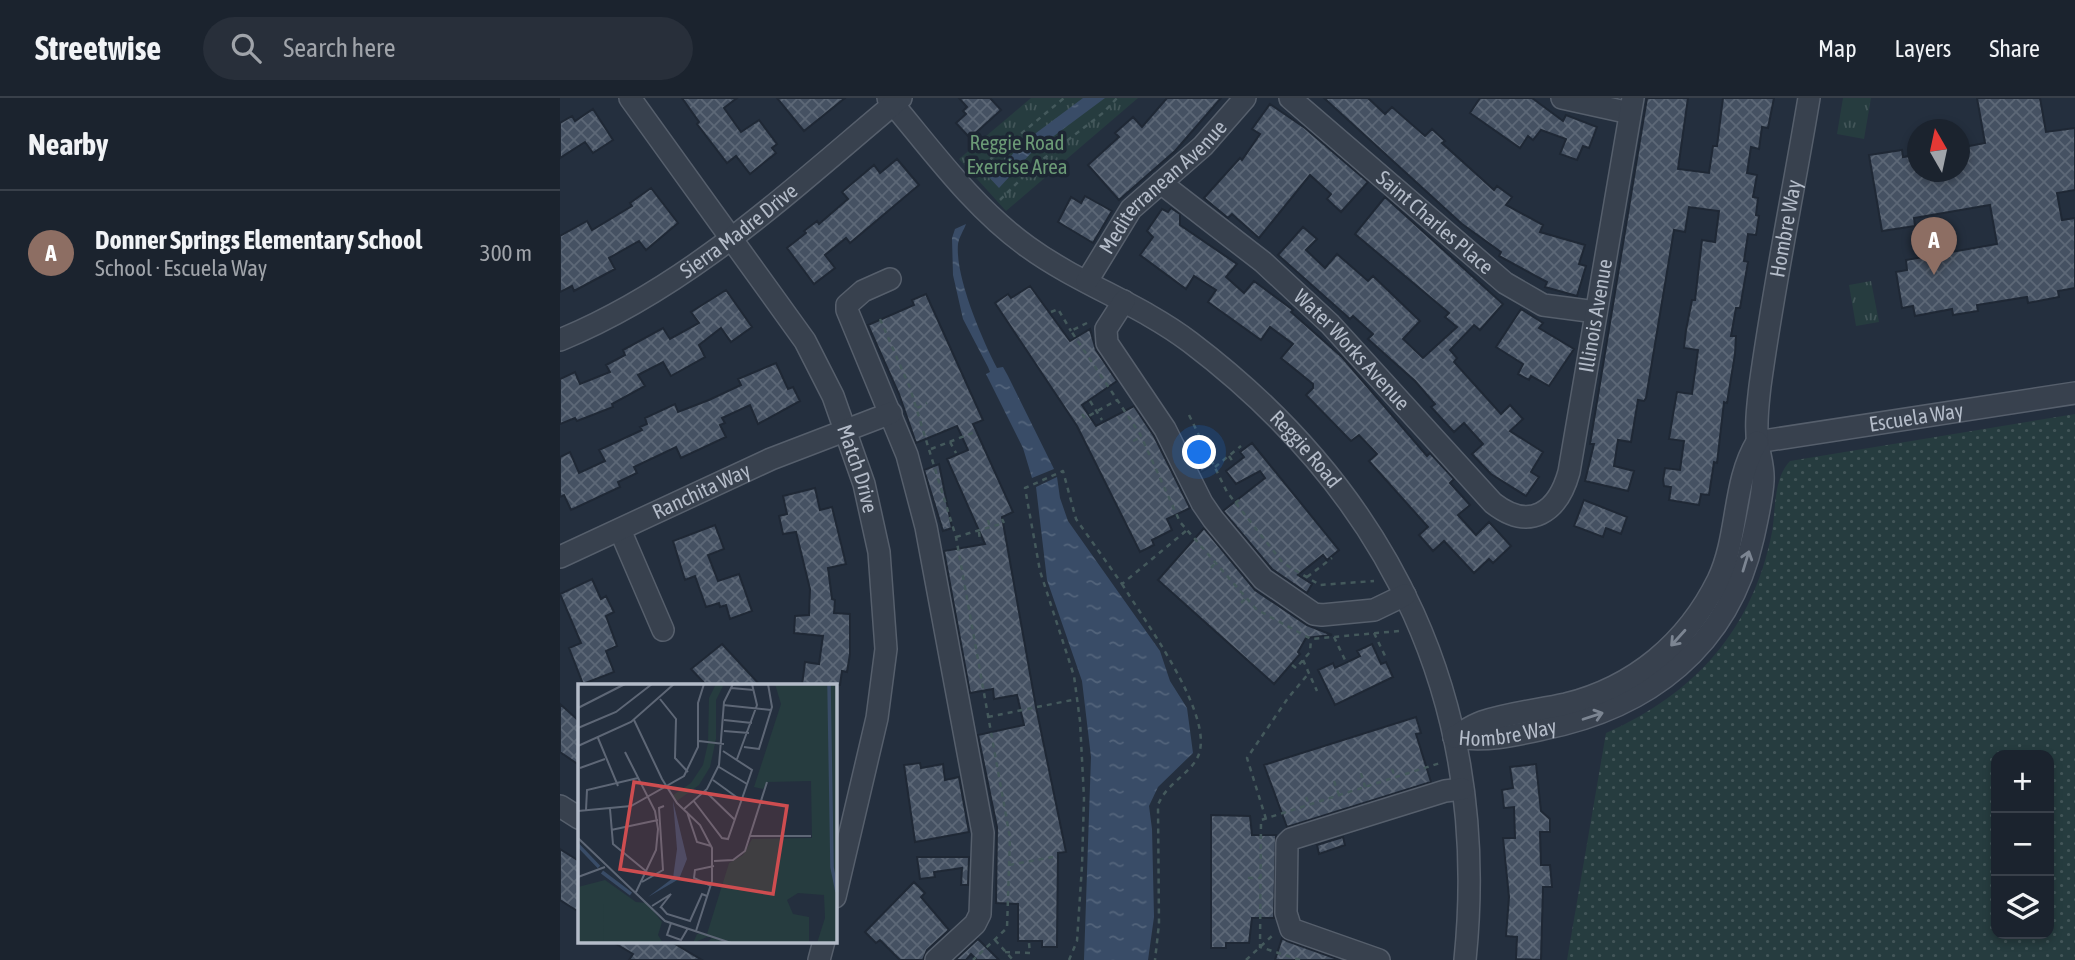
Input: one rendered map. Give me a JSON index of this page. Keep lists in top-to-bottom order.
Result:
{
  "streets": {
    "street": [
      "Mediterranean Avenue",
      "Saint Charles Place",
      "Hombre Way",
      "Sierra Madre Drive",
      "Illinois Avenue",
      "Water Works Avenue",
      "Escuela Way",
      "Reggie Road",
      "Match Drive",
      "Ranchita Way"
    ]
  },
  "crossings": [
    ["Mediterranean Avenue", "Water Works Avenue"],
    ["Mediterranean Avenue", "Reggie Road"],
    ["Saint Charles Place", "Illinois Avenue"],
    ["Hombre Way", "Escuela Way"],
    ["Hombre Way", "Reggie Road"],
    ["Sierra Madre Drive", "Reggie Road"],
    ["Sierra Madre Drive", "Match Drive"],
    ["Illinois Avenue", "Water Works Avenue"],
    ["Match Drive", "Ranchita Way"]
  ],
  "parks": ["Reggie Road Exercise Area"],
  "north": "top",
  "page": {
    "header": "Streetwise",
    "search": "Search here",
    "nav": ["Map", "Layers", "Share"],
    "heading": "Nearby",
    "list": [
      {
        "mark": "A",
        "name": "Donner Springs Elementary School",
        "note": "School · Escuela Way",
        "value": "300 m"
      }
    ],
    "pins": "A",
    "map_buttons": ["+", "−"]
  }
}
